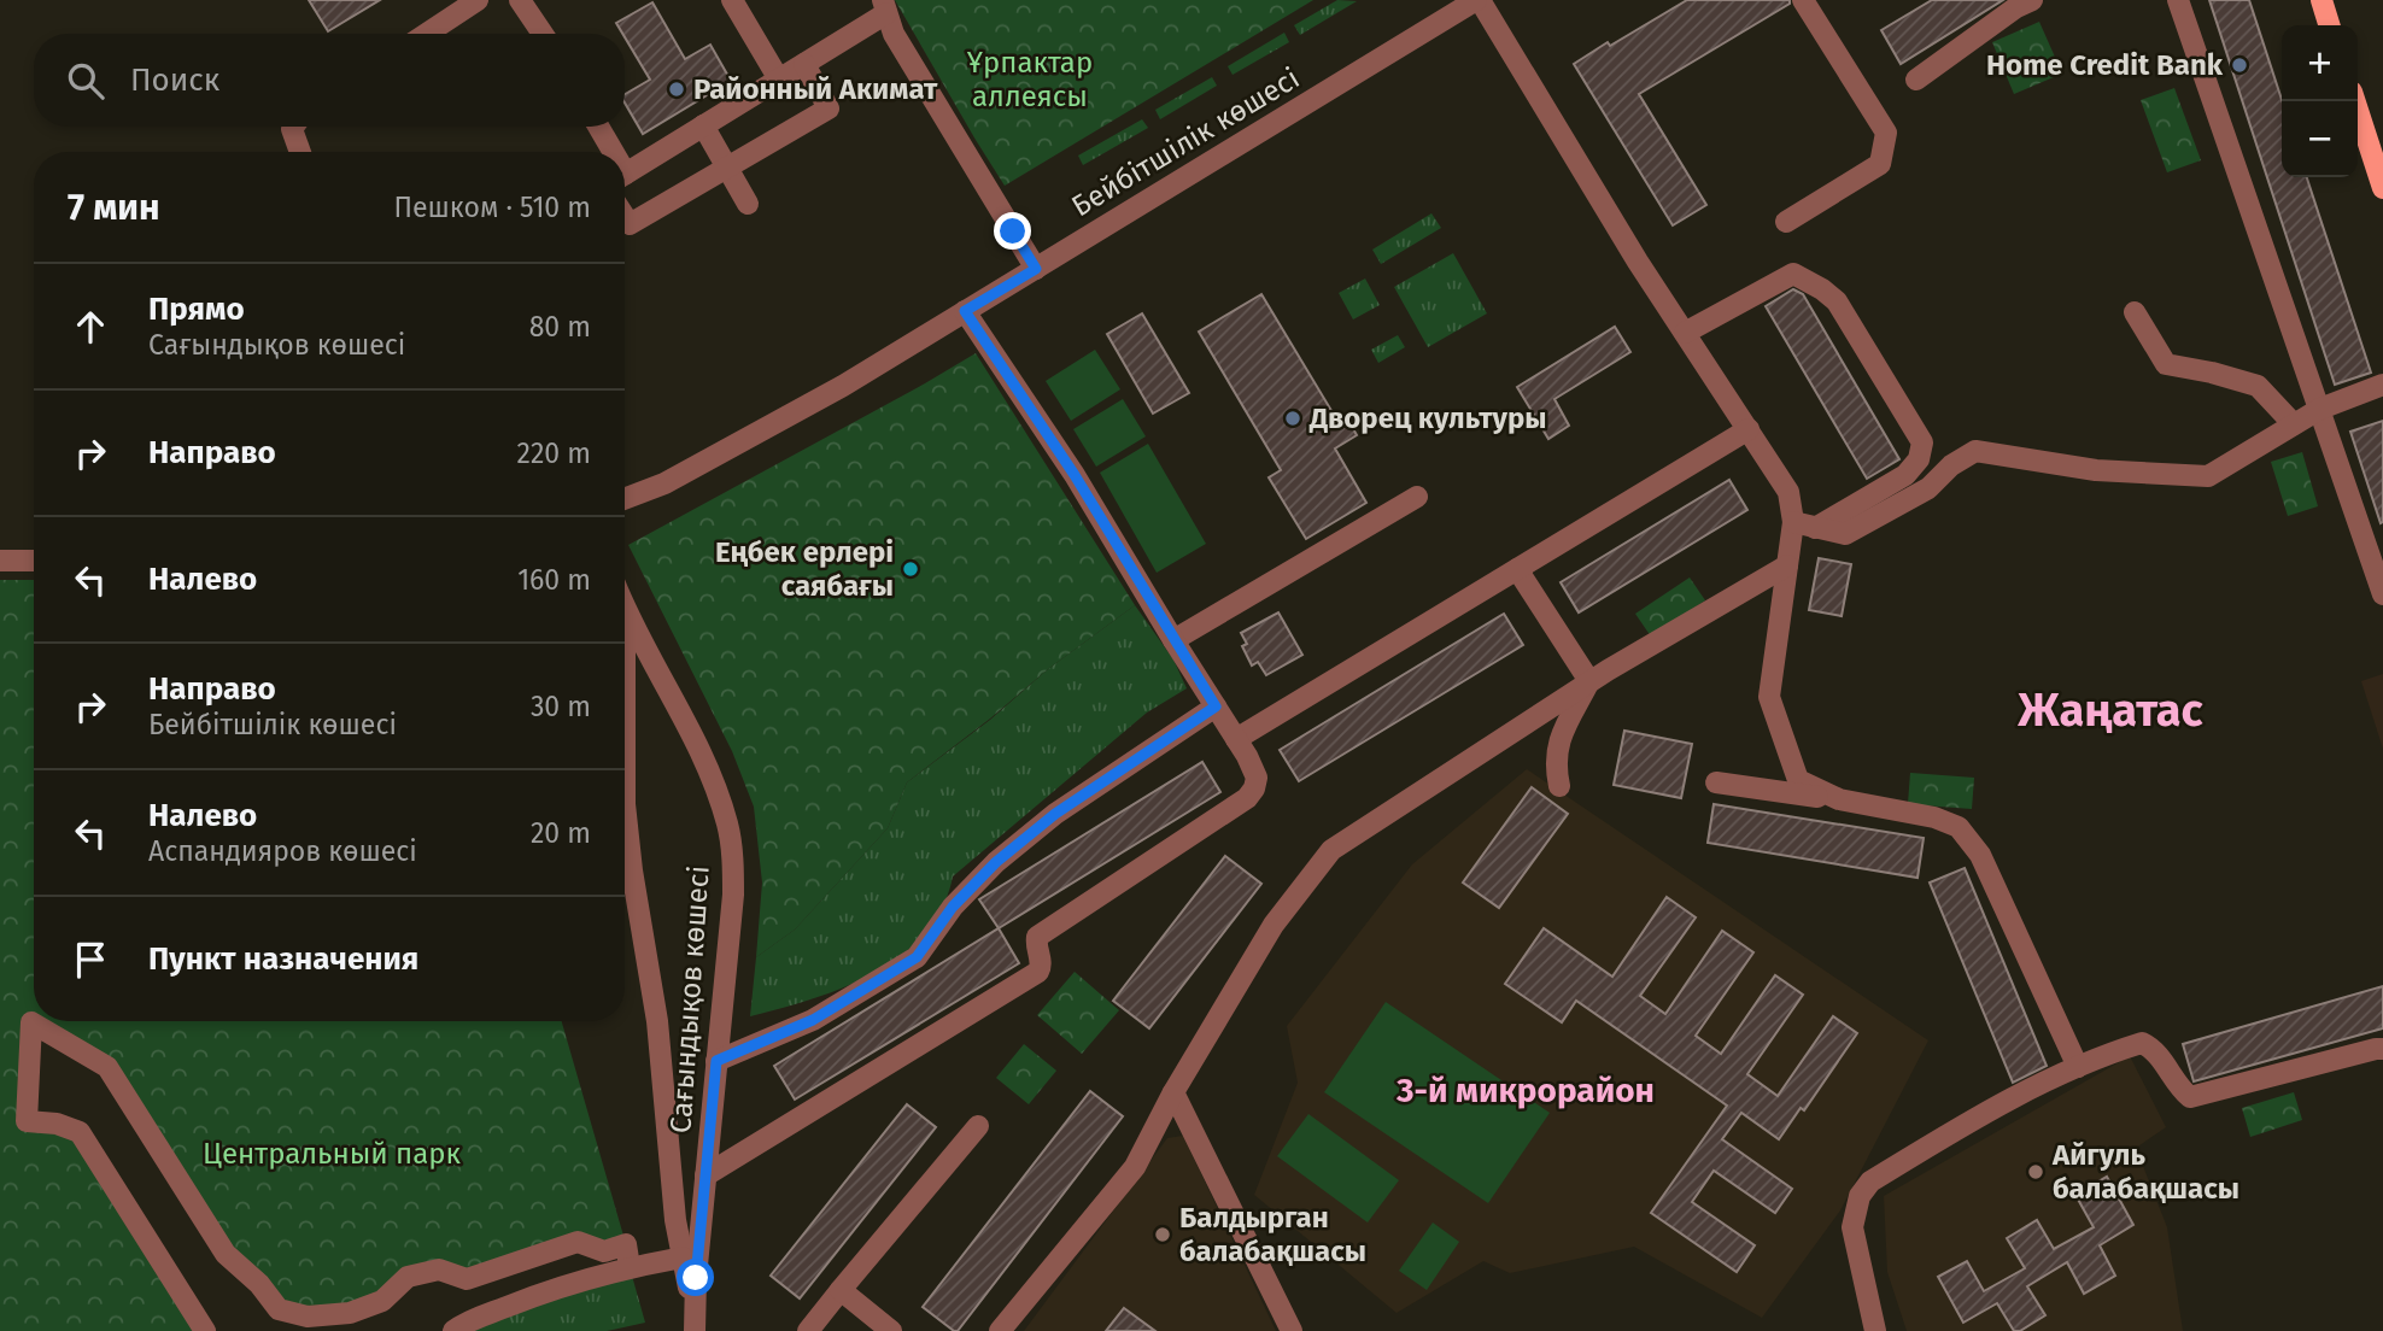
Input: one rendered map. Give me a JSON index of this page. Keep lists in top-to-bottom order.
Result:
{
  "streets": {
    "street": ["Бейбітшілік көшесі", "Сағындықов көшесі"]
  },
  "districts": ["Жаңатас", "3-й микрорайон"],
  "parks": ["Ұрпактар аллеясы", "Центральный парк"],
  "places": [
    "Home Credit Bank",
    "Районный Акимат",
    "Дворец культуры",
    "Еңбек ерлері саябағы",
    "Айгуль балабақшасы",
    "Балдырган балабақшасы"
  ],
  "page": {
    "map_buttons": ["+", "−"],
    "search": "Поиск",
    "heading": ["7 мин", "Пешком · 510 m"],
    "list": [
      ["Прямо", "Сағындықов көшесі", "80 m"],
      ["Направо", "220 m"],
      ["Налево", "160 m"],
      ["Направо", "Бейбітшілік көшесі", "30 m"],
      ["Налево", "Аспандияров көшесі", "20 m"],
      "Пункт назначения"
    ]
  }
}
